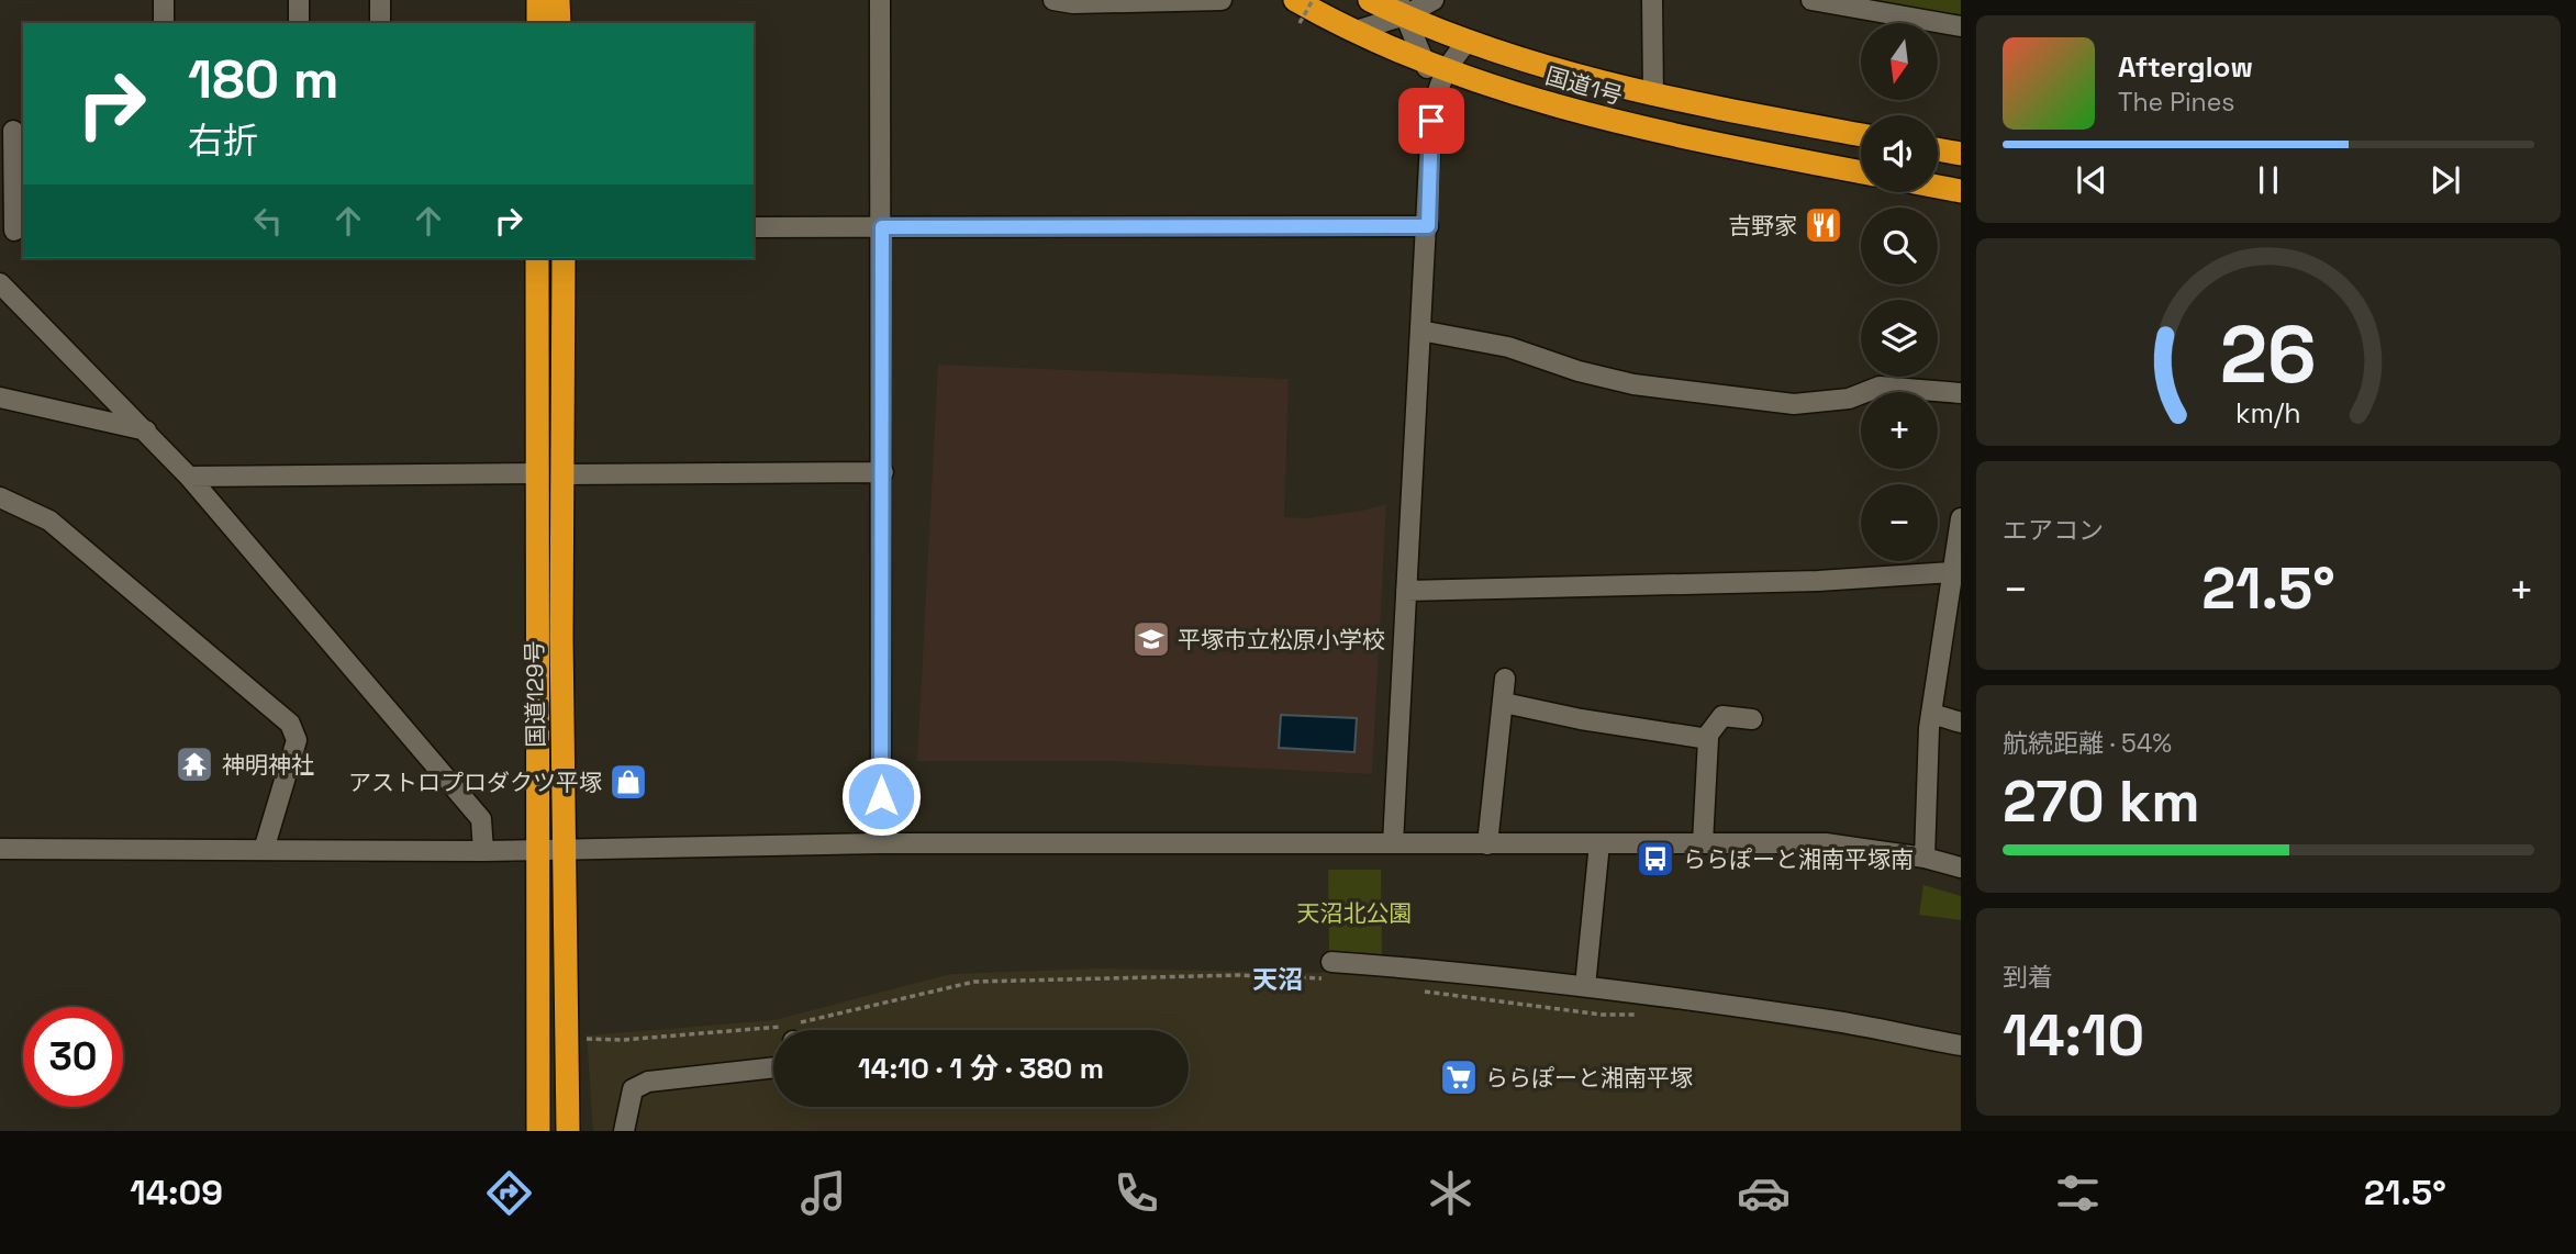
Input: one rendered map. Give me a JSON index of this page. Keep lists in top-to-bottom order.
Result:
{
  "streets": {
    "highway": ["国道1号", "国道129号"]
  },
  "districts": ["天沼"],
  "parks": ["天沼北公園"],
  "places": {
    "restaurant": ["吉野家"],
    "school or university": ["平塚市立松原小学校"],
    "temple": ["神明神社"],
    "shop": ["アストロプロダクツ平塚"],
    "bus stop": ["ららぽーと湘南平塚南"],
    "supermarket": ["ららぽーと湘南平塚"]
  },
  "north": "bottom",
  "page": {
    "map_buttons": ["+", "−"],
    "turn": ["180 m", "右折"],
    "song": ["Afterglow", "The Pines"],
    "tile": [
      "エアコン",
      ["航続距離 · 54%", "270 km"],
      ["到着", "14:10"]
    ],
    "heat": ["−", "21.5°", "+"],
    "limit": "30",
    "trip": "14:10 · 1 分 · 380 m",
    "tabs": ["14:09", "21.5°"],
    "gauge": ["26", "km/h"]
  }
}
